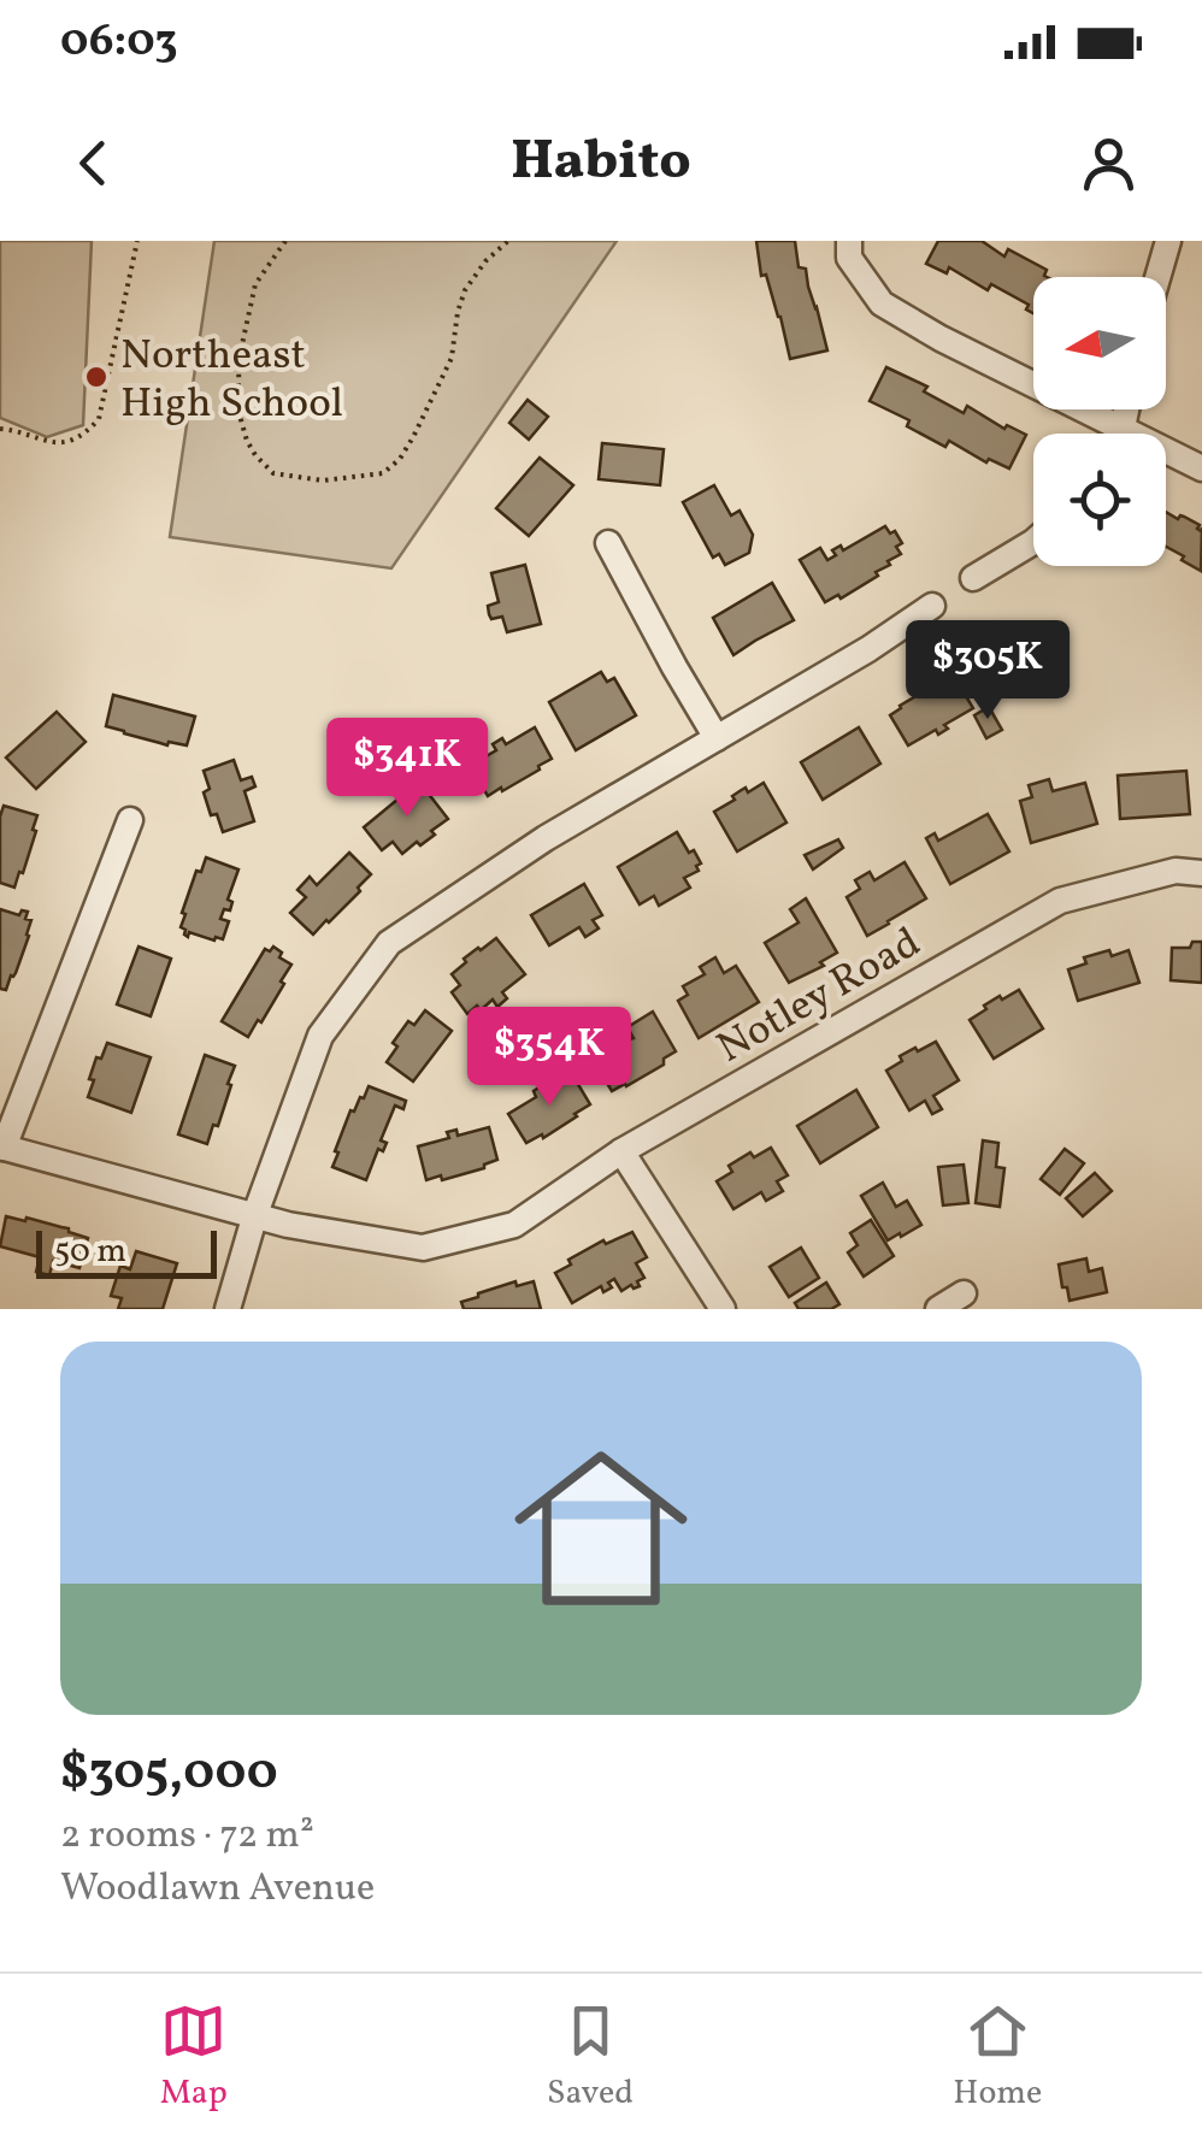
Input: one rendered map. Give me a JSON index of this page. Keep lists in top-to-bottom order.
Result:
{
  "streets": {
    "street": ["Notley Road"]
  },
  "places": ["Northeast High School"],
  "scale_bar": "50 m",
  "north": "left",
  "page": {
    "status": "06:03",
    "header": "Habito",
    "price": ["$305K", "$341K", "$354K"],
    "scale": "50 m",
    "list": [
      {
        "name": "$305,000",
        "note": "2 rooms · 72 m² · Woodlawn Avenue"
      }
    ],
    "tabs": ["Map", "Saved", "Home"]
  }
}
